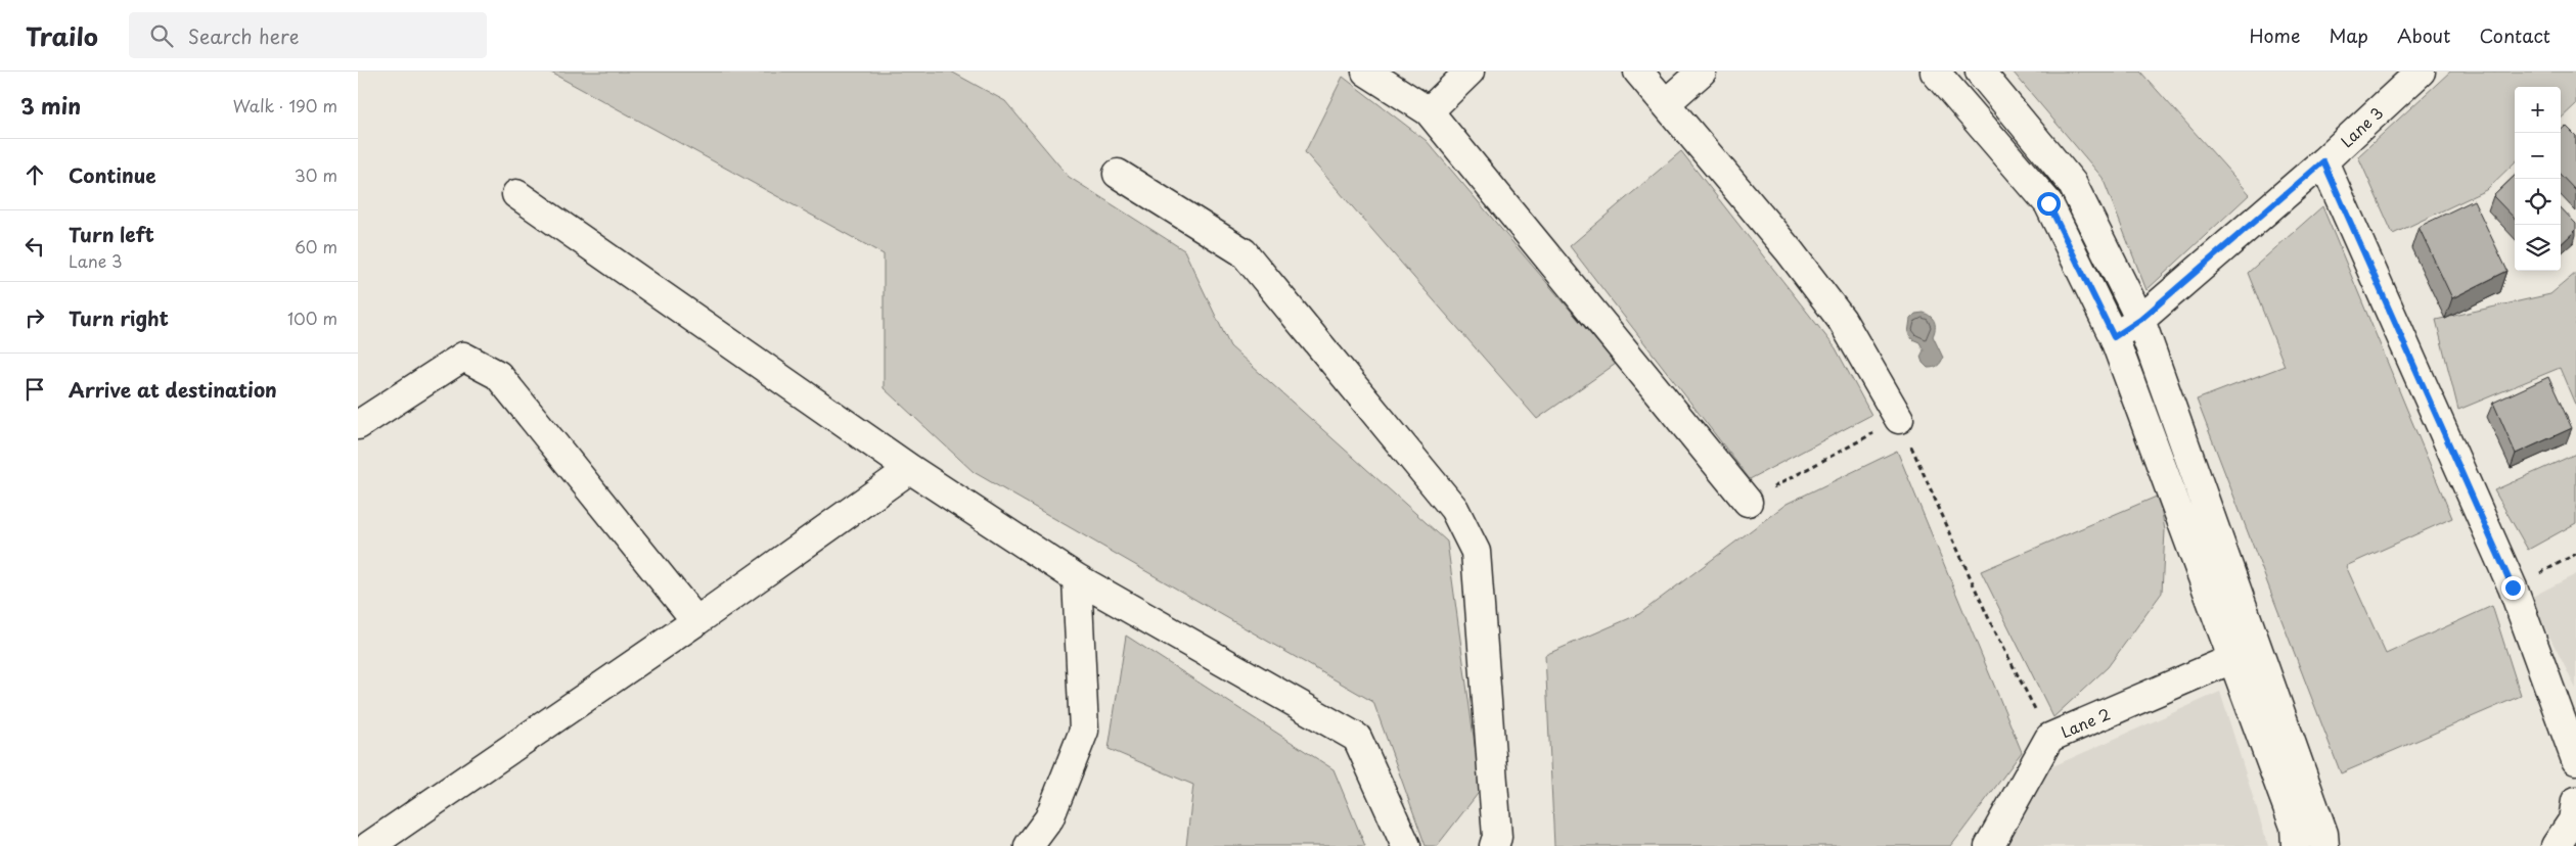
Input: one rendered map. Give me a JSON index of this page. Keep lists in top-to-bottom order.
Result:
{
  "streets": {
    "street": ["Lane 3", "Lane 2"]
  },
  "page": {
    "header": "Trailo",
    "search": "Search here",
    "nav": [
      "Home",
      "Map",
      "About",
      "Contact"
    ],
    "heading": ["3 min", "Walk · 190 m"],
    "map_buttons": ["+", "−"],
    "list": [
      ["Continue", "30 m"],
      ["Turn left", "Lane 3", "60 m"],
      ["Turn right", "100 m"],
      "Arrive at destination"
    ]
  }
}
